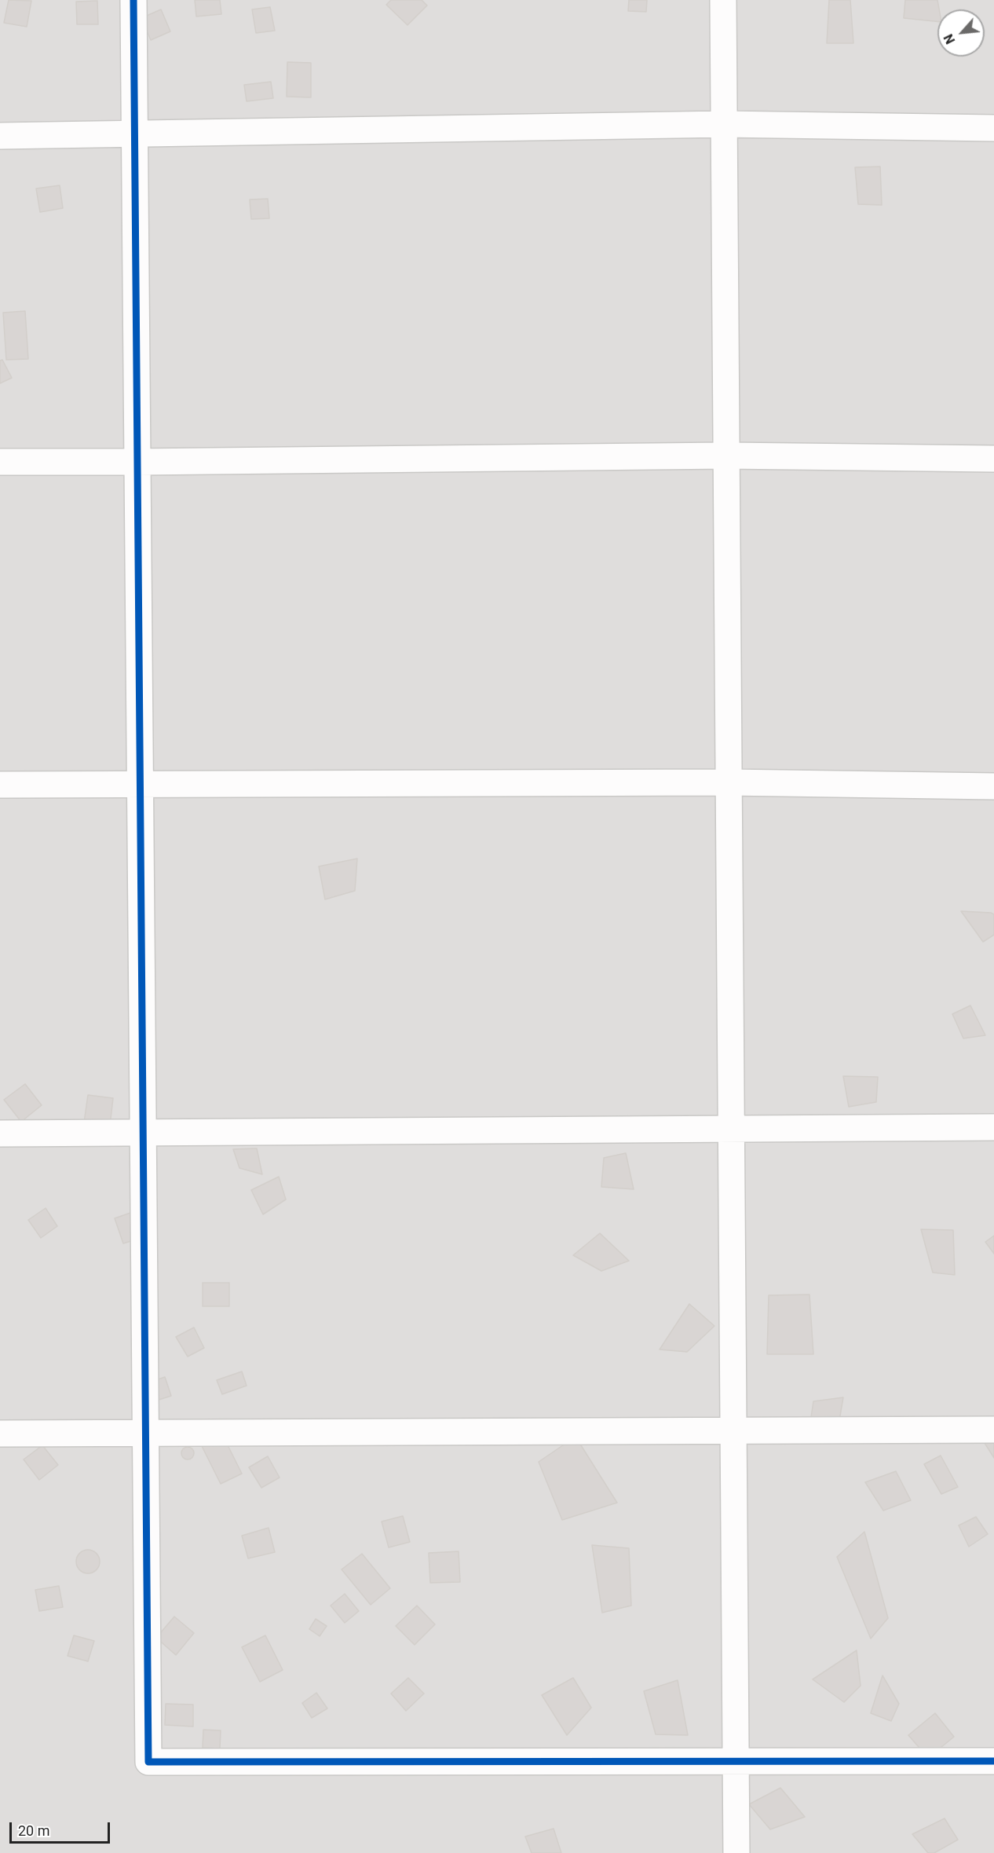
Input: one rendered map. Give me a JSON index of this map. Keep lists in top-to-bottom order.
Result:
{
  "scale_bar": "20 m",
  "north": "bottom left"
}
